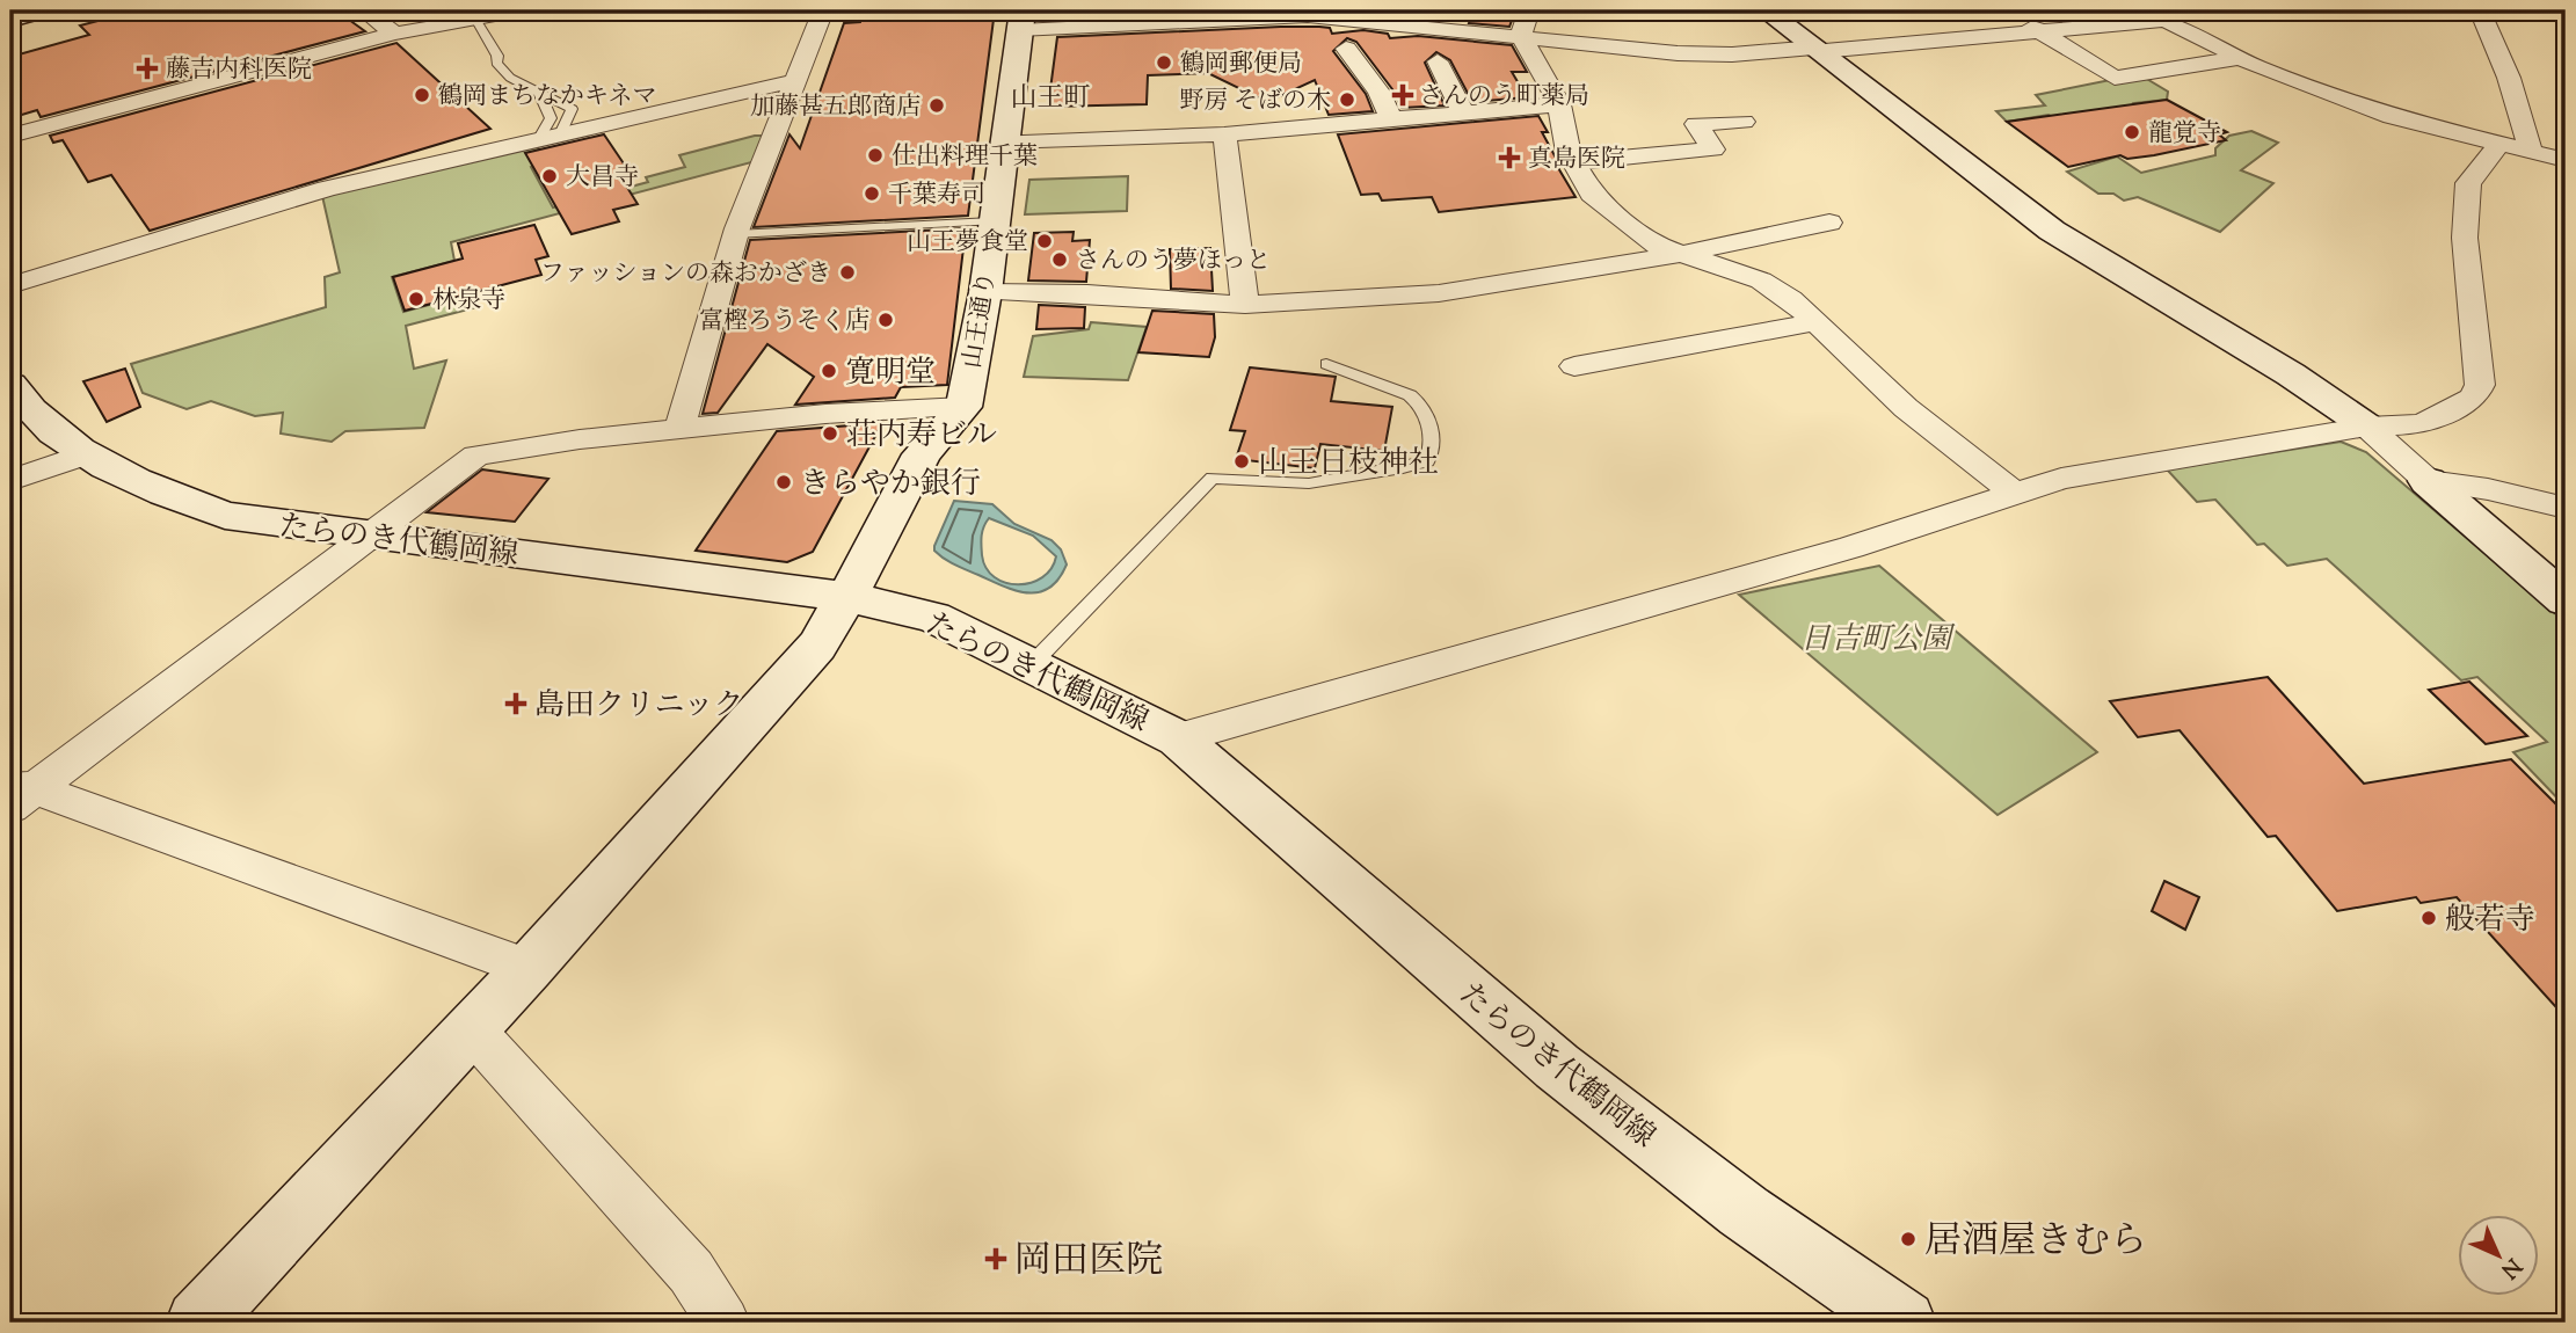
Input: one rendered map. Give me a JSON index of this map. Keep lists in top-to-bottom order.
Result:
{
  "streets": {
    "street": ["山王通り", "たらのき代鶴岡線"]
  },
  "crossings": [
    ["山王通り", "たらのき代鶴岡線"]
  ],
  "districts": ["山王町"],
  "parks": ["日吉町公園"],
  "places": {
    "other": [
      "鶴岡郵便局",
      "鶴岡まちなかキネマ",
      "野房 そばの木",
      "加藤甚五郎商店",
      "龍覚寺",
      "仕出料理千葉",
      "大昌寺",
      "千葉寿司",
      "山王夢食堂",
      "さんのう夢ほっと",
      "ファッションの森おかざき",
      "林泉寺",
      "富樫ろうそく店",
      "寛明堂",
      "荘内寿ビル",
      "山王日枝神社",
      "きらやか銀行",
      "般若寺",
      "居酒屋きむら"
    ],
    "health": [
      "藤吉内科医院",
      "さんのう町薬局",
      "真島医院",
      "島田クリニック",
      "岡田医院"
    ]
  },
  "north": "bottom right"
}
